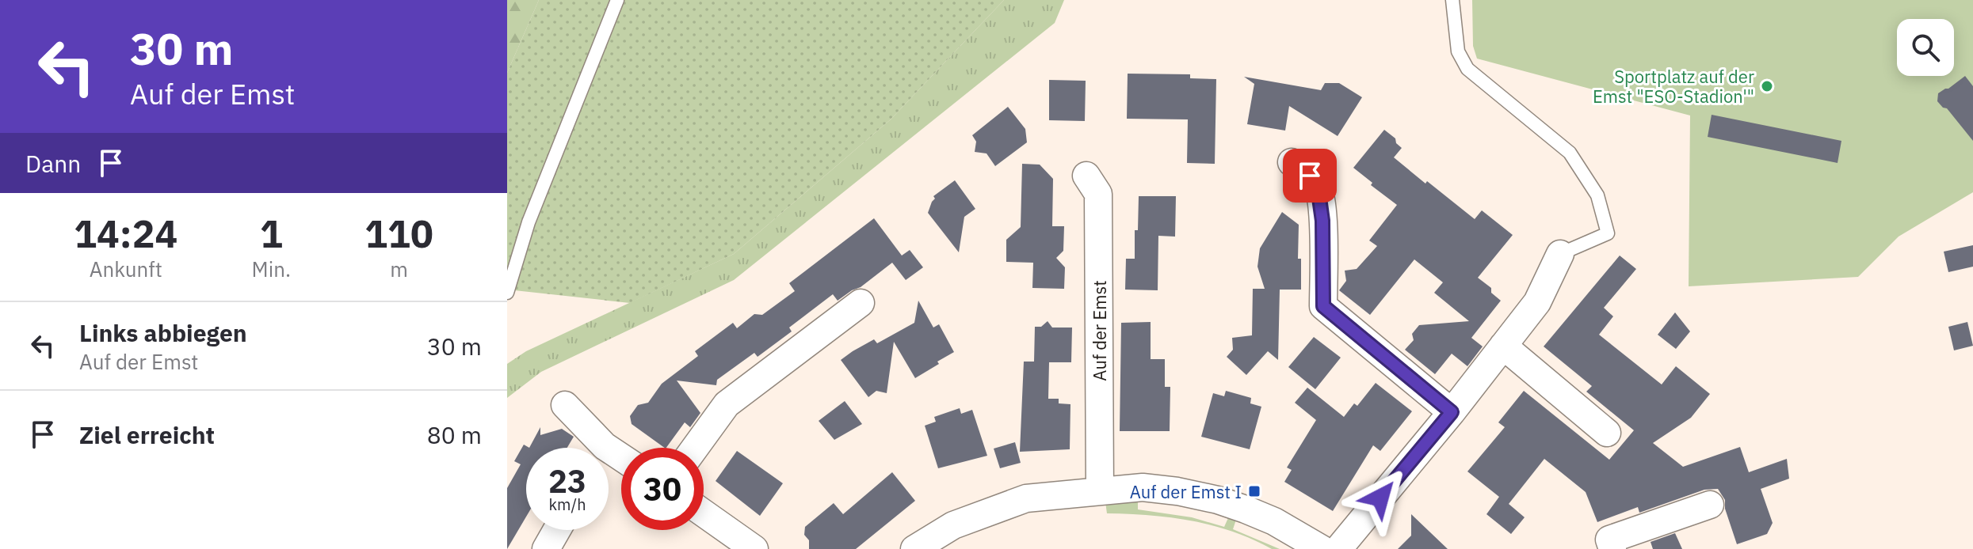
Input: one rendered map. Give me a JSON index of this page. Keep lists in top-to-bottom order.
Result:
{
  "streets": {
    "street": ["Auf der Emst"]
  },
  "places": {
    "other": ["Sportplatz auf der Emst \"ESO-Stadion'\""],
    "transit": ["Auf der Emst I"]
  },
  "page": {
    "turn": ["30 m", "Auf der Emst"],
    "then": "Dann",
    "eta": [
      "14:24",
      "Ankunft",
      "1",
      "Min.",
      "110",
      "m"
    ],
    "list": [
      {
        "name": "Links abbiegen",
        "note": "Auf der Emst",
        "value": "30 m"
      },
      {
        "name": "Ziel erreicht",
        "value": "80 m"
      }
    ],
    "speed": "23 km/h",
    "limit": "30"
  }
}
